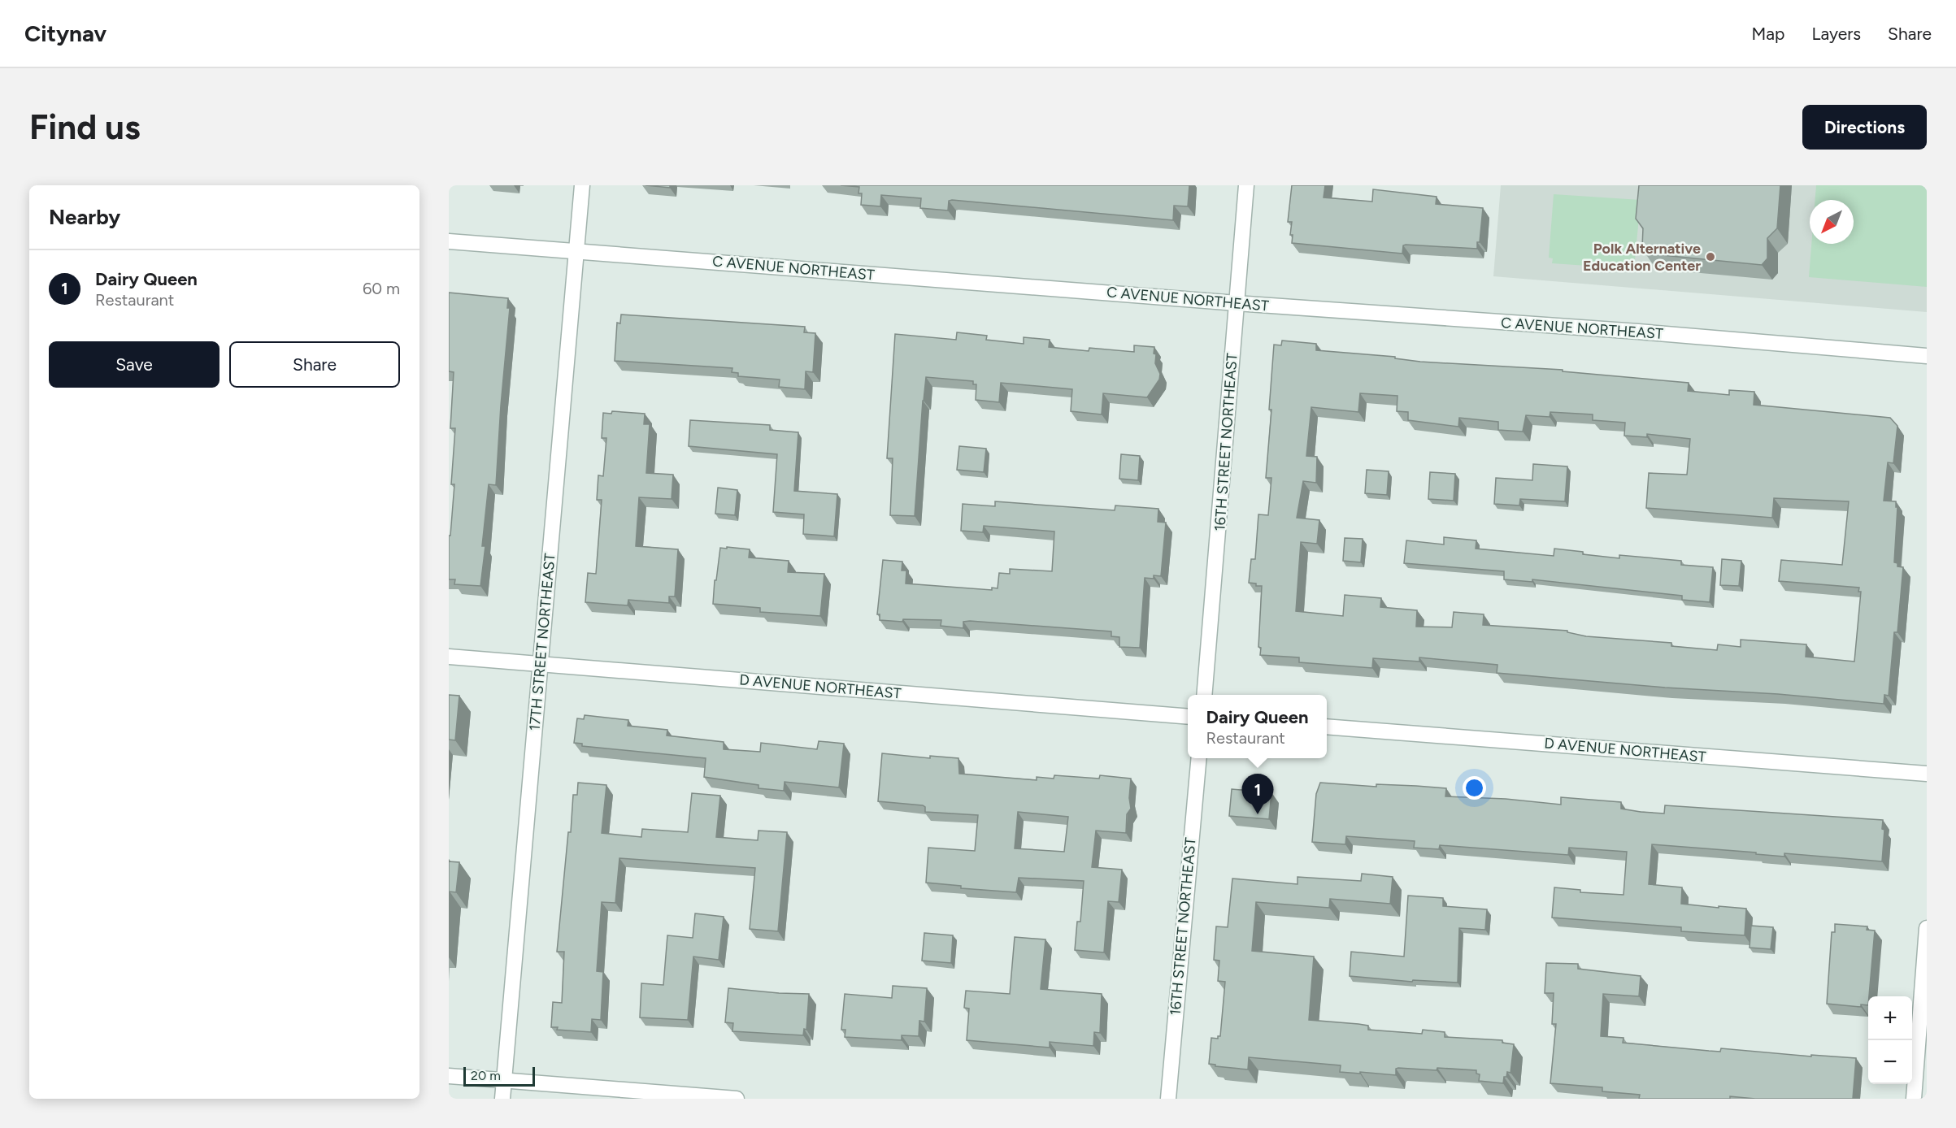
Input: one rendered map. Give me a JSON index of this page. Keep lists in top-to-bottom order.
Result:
{
  "streets": {
    "street": [
      "C AVENUE NORTHEAST",
      "16TH STREET NORTHEAST",
      "17TH STREET NORTHEAST",
      "D AVENUE NORTHEAST"
    ]
  },
  "crossings": [
    ["C AVENUE NORTHEAST", "16TH STREET NORTHEAST"],
    ["C AVENUE NORTHEAST", "17TH STREET NORTHEAST"],
    ["17TH STREET NORTHEAST", "D AVENUE NORTHEAST"]
  ],
  "places": ["Polk Alternative Education Center"],
  "scale_bar": "20 m",
  "north": "bottom left",
  "page": {
    "header": "Citynav",
    "nav": ["Map", "Layers", "Share"],
    "buttons": [
      "Directions",
      ["Save", "Share"]
    ],
    "title": "Find us",
    "heading": "Nearby",
    "list": [
      {
        "mark": "1",
        "name": "Dairy Queen",
        "note": "Restaurant",
        "value": "60 m"
      }
    ],
    "popup": ["Dairy Queen", "Restaurant"],
    "pins": "1",
    "map_buttons": ["+", "−"],
    "scale": "20 m"
  }
}
